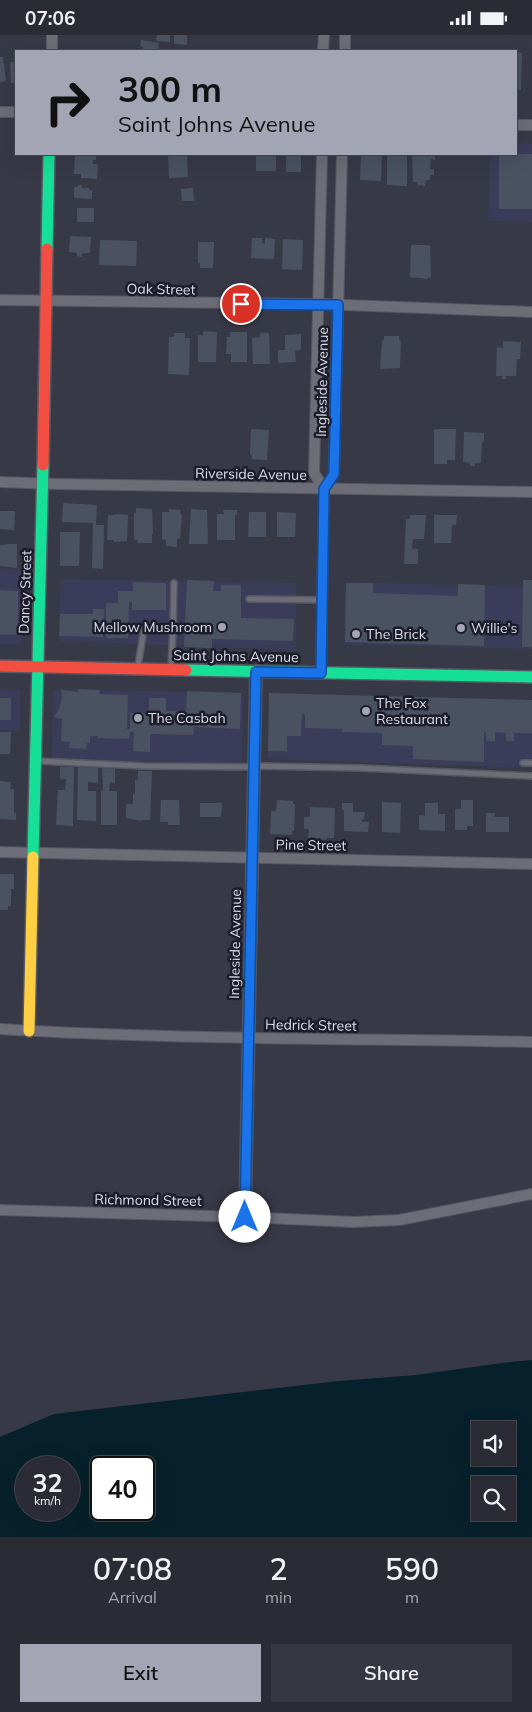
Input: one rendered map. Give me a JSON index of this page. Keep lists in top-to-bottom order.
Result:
{
  "streets": {
    "street": [
      "Oak Street",
      "Ingleside Avenue",
      "Riverside Avenue",
      "Dancy Street",
      "Saint Johns Avenue",
      "Pine Street",
      "Hedrick Street",
      "Richmond Street"
    ]
  },
  "crossings": [
    ["Oak Street", "Ingleside Avenue"],
    ["Oak Street", "Dancy Street"],
    ["Ingleside Avenue", "Riverside Avenue"],
    ["Ingleside Avenue", "Saint Johns Avenue"],
    ["Ingleside Avenue", "Pine Street"],
    ["Ingleside Avenue", "Hedrick Street"],
    ["Ingleside Avenue", "Richmond Street"],
    ["Riverside Avenue", "Dancy Street"],
    ["Dancy Street", "Saint Johns Avenue"],
    ["Dancy Street", "Pine Street"],
    ["Dancy Street", "Hedrick Street"]
  ],
  "places": [
    "Mellow Mushroom",
    "Willie's",
    "The Brick",
    "The Fox Restaurant",
    "The Casbah"
  ],
  "page": {
    "status": "07:06",
    "turn": ["300 m", "Saint Johns Avenue"],
    "speed": "32 km/h",
    "limit": "40",
    "eta": [
      "07:08",
      "Arrival",
      "2",
      "min",
      "590",
      "m"
    ],
    "buttons": ["Exit", "Share"]
  }
}
